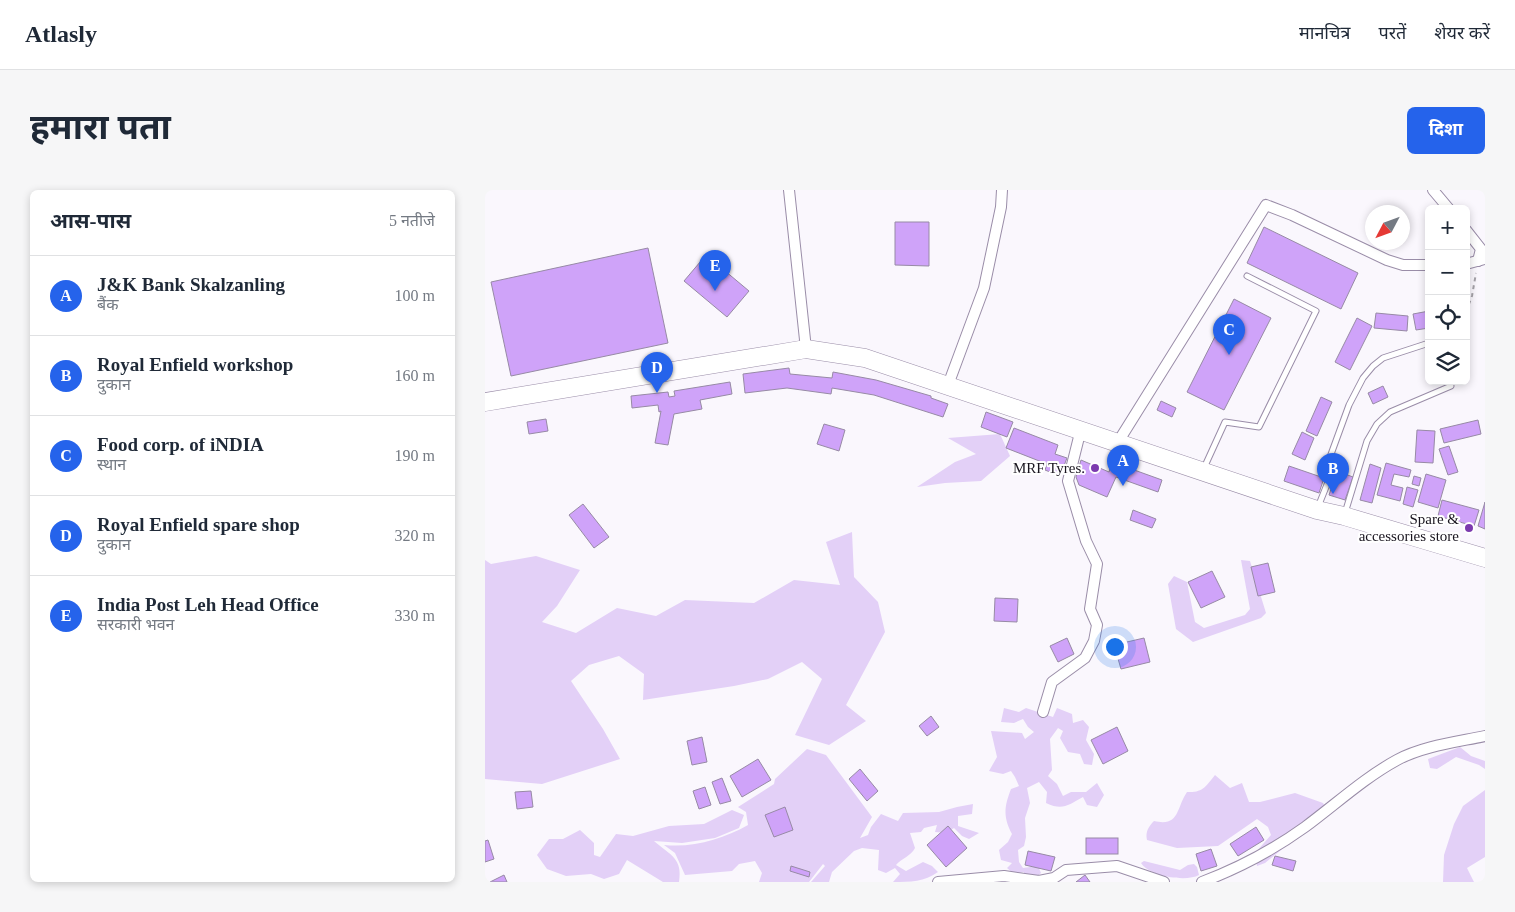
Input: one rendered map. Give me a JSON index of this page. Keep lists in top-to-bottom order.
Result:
{
  "places": ["MRF Tyres.", "Spare & accessories store"],
  "north": "bottom left",
  "page": {
    "header": "Atlasly",
    "nav": ["मानचित्र", "परतें", "शेयर करें"],
    "buttons": "दिशा",
    "title": "हमारा पता",
    "heading": ["आस-पास", "5 नतीजे"],
    "map_buttons": ["+", "−"],
    "pins": [
      "E",
      "C",
      "D",
      "A",
      "B"
    ],
    "list": [
      {
        "mark": "A",
        "name": "J&K Bank Skalzanling",
        "note": "बैंक",
        "value": "100 m"
      },
      {
        "mark": "B",
        "name": "Royal Enfield workshop",
        "note": "दुकान",
        "value": "160 m"
      },
      {
        "mark": "C",
        "name": "Food corp. of iNDIA",
        "note": "स्थान",
        "value": "190 m"
      },
      {
        "mark": "D",
        "name": "Royal Enfield spare shop",
        "note": "दुकान",
        "value": "320 m"
      },
      {
        "mark": "E",
        "name": "India Post Leh Head Office",
        "note": "सरकारी भवन",
        "value": "330 m"
      }
    ]
  }
}
